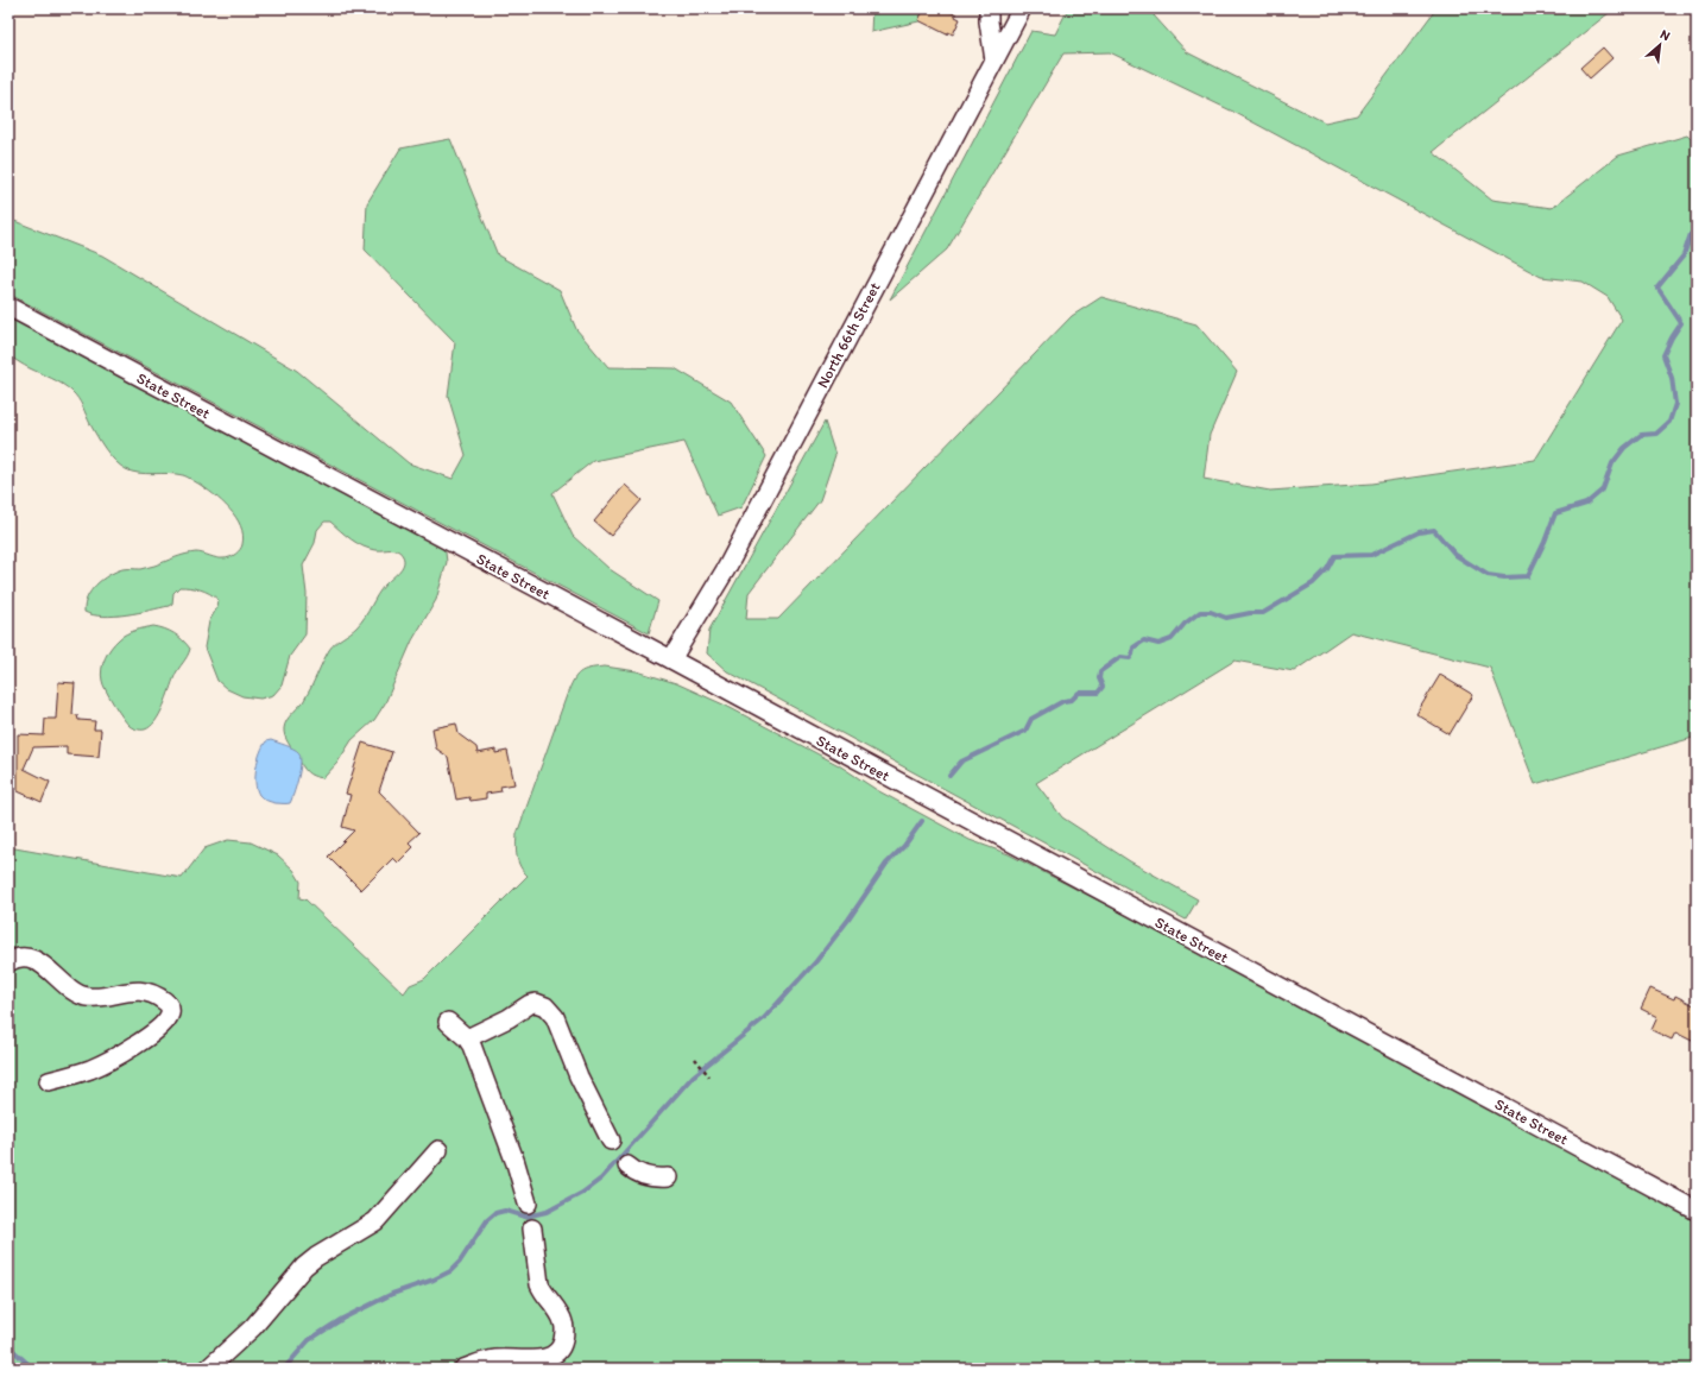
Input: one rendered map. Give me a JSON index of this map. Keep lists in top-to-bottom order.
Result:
{
  "streets": {
    "street": ["North 66th Street", "State Street"]
  },
  "crossings": [
    ["North 66th Street", "State Street"]
  ],
  "north": "top right"
}
